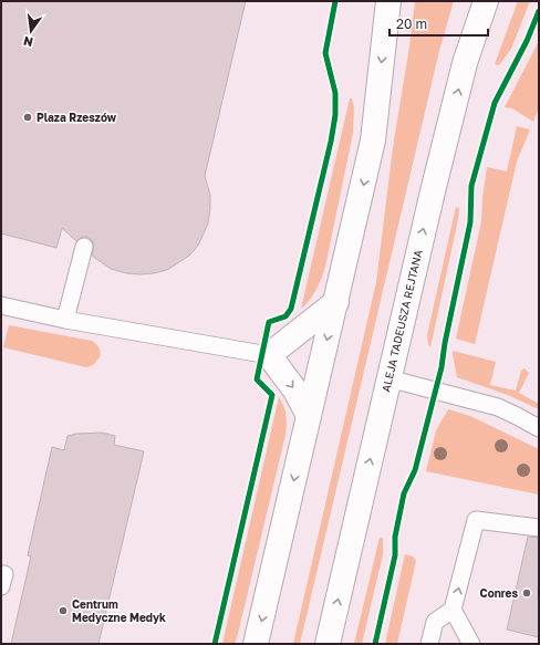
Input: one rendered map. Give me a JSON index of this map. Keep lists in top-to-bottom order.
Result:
{
  "streets": {
    "main road": ["ALEJA TADEUSZA REJTANA"]
  },
  "places": ["Plaza Rzeszów", "Conres", "Centrum Medyczne Medyk"],
  "scale_bar": "20 m",
  "north": "bottom"
}
